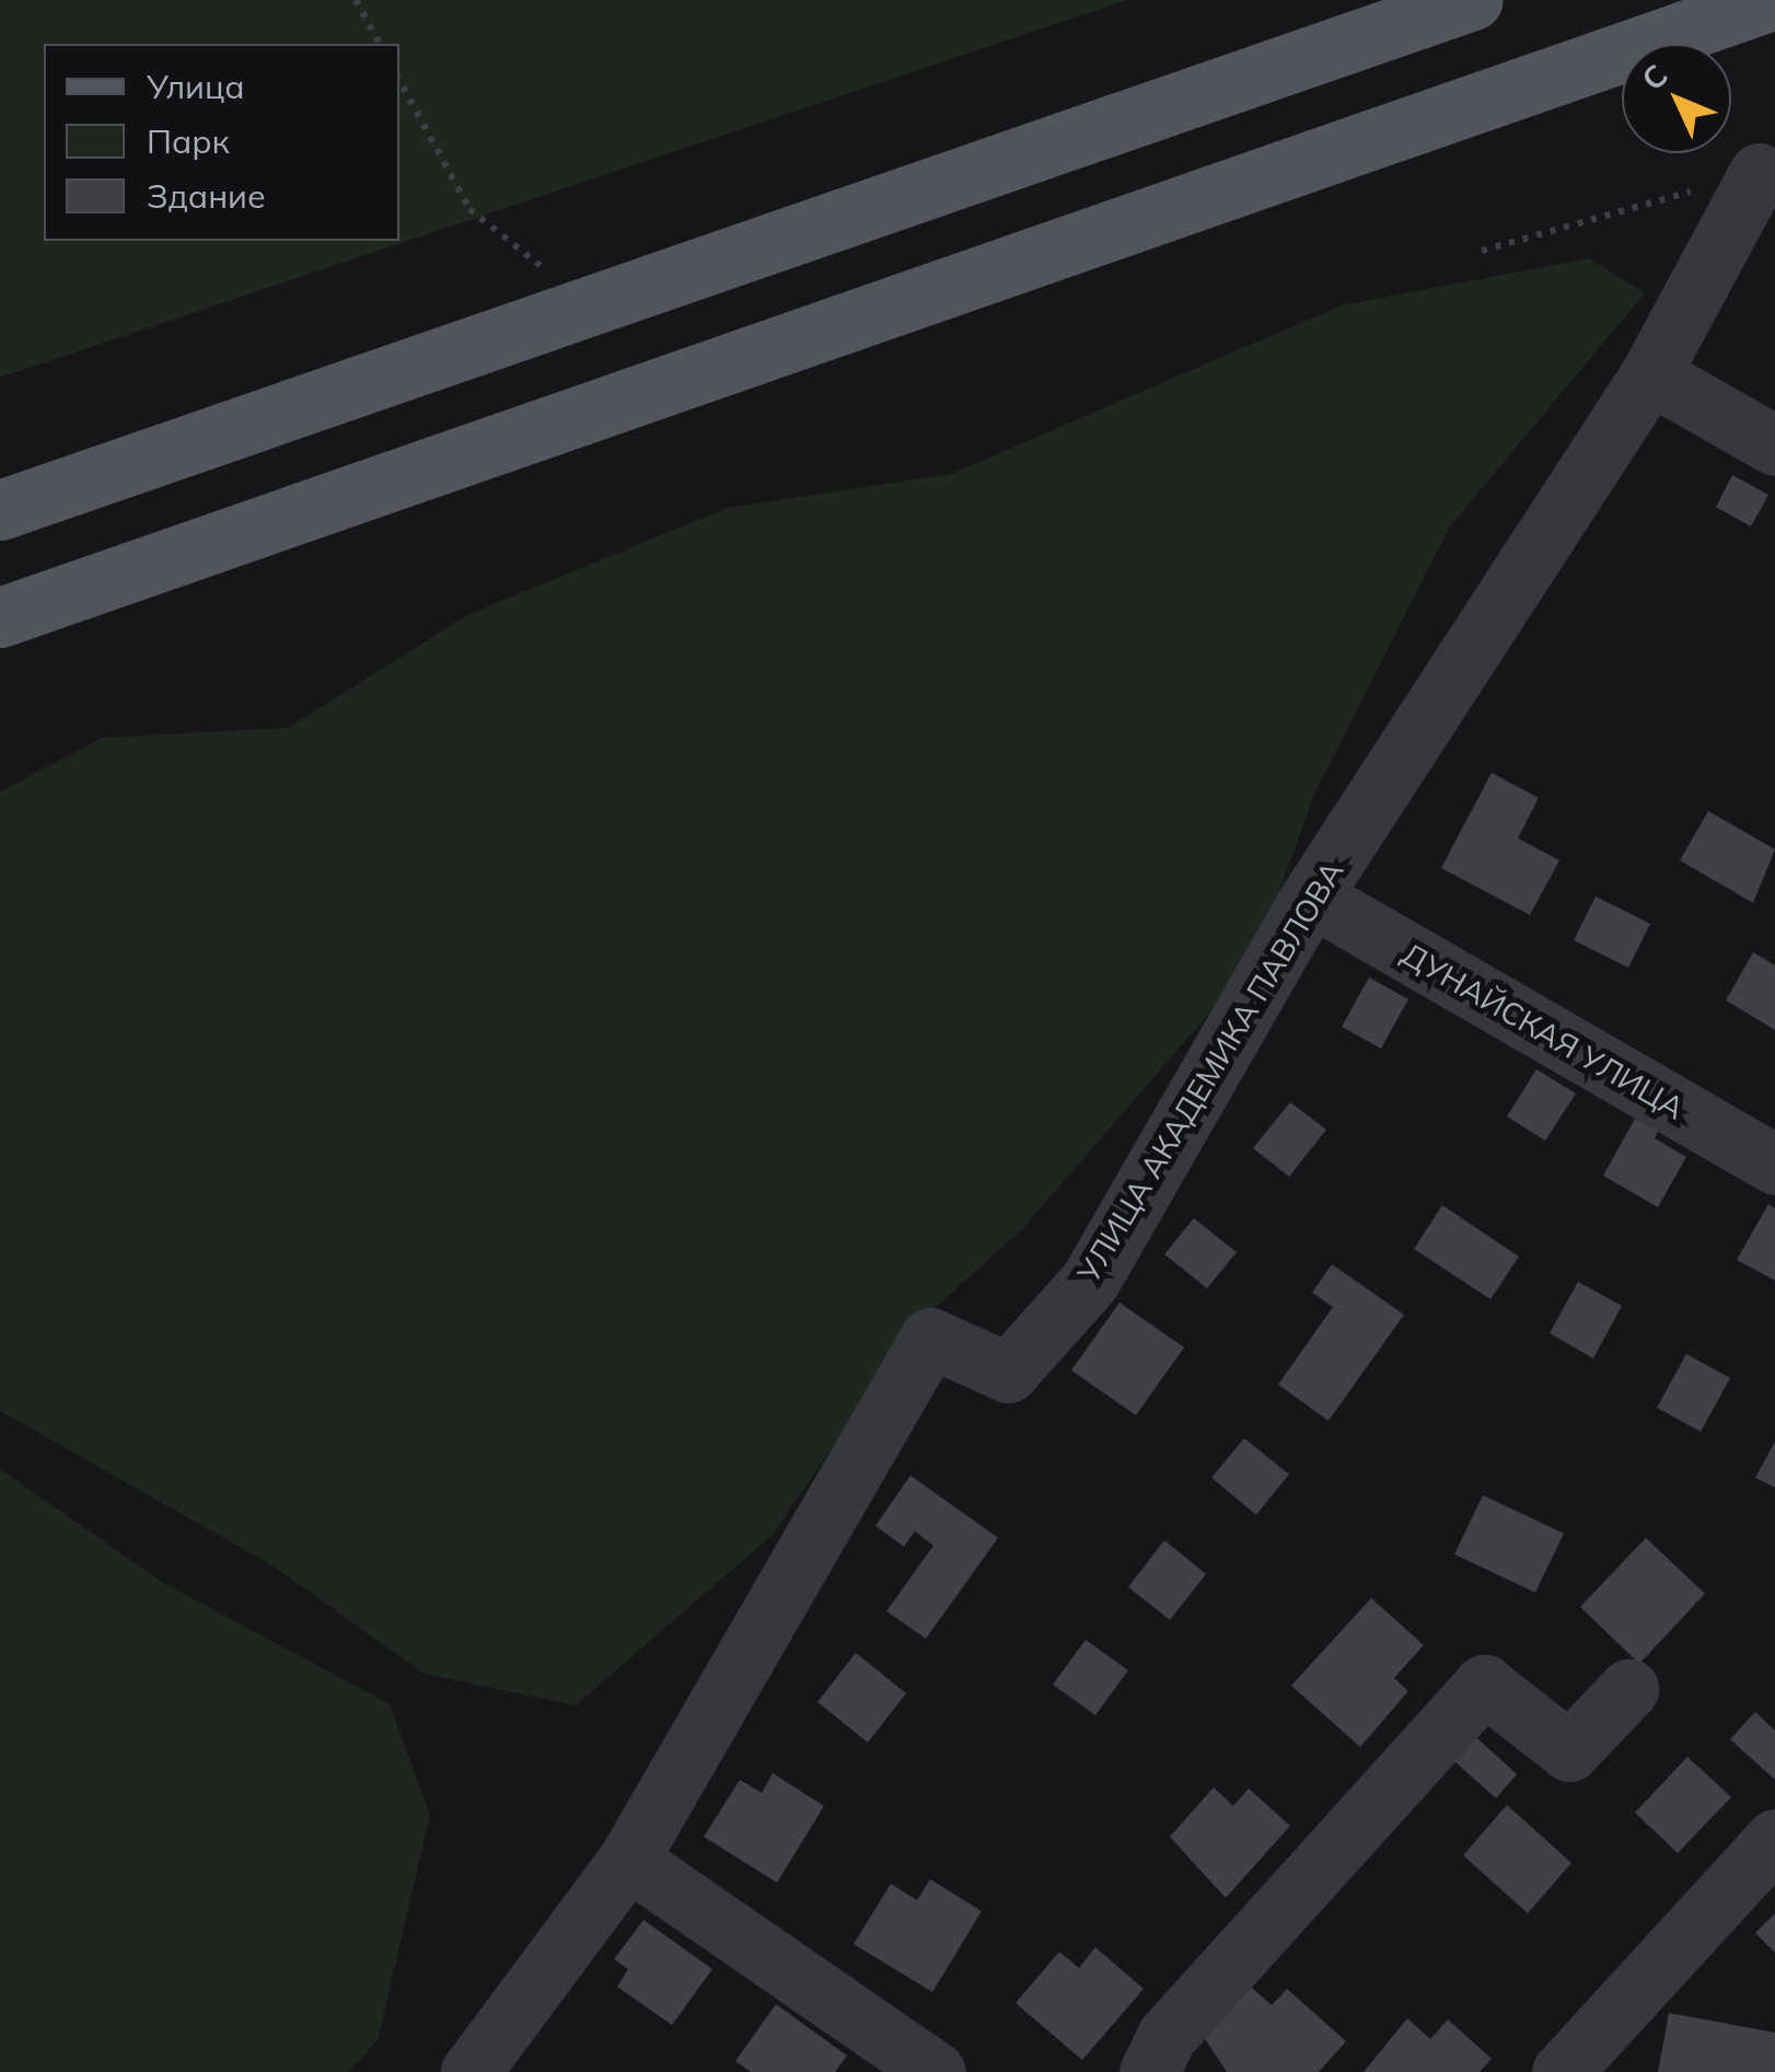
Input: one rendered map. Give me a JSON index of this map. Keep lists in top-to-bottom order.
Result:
{
  "streets": {
    "street": ["ДУНАЙСКАЯ УЛИЦА", "УЛИЦА АКАДЕМИКА ПАВЛОВА"]
  },
  "crossings": [
    ["ДУНАЙСКАЯ УЛИЦА", "УЛИЦА АКАДЕМИКА ПАВЛОВА"]
  ],
  "legend": ["Улица", "Парк", "Здание"],
  "north": "top left"
}
